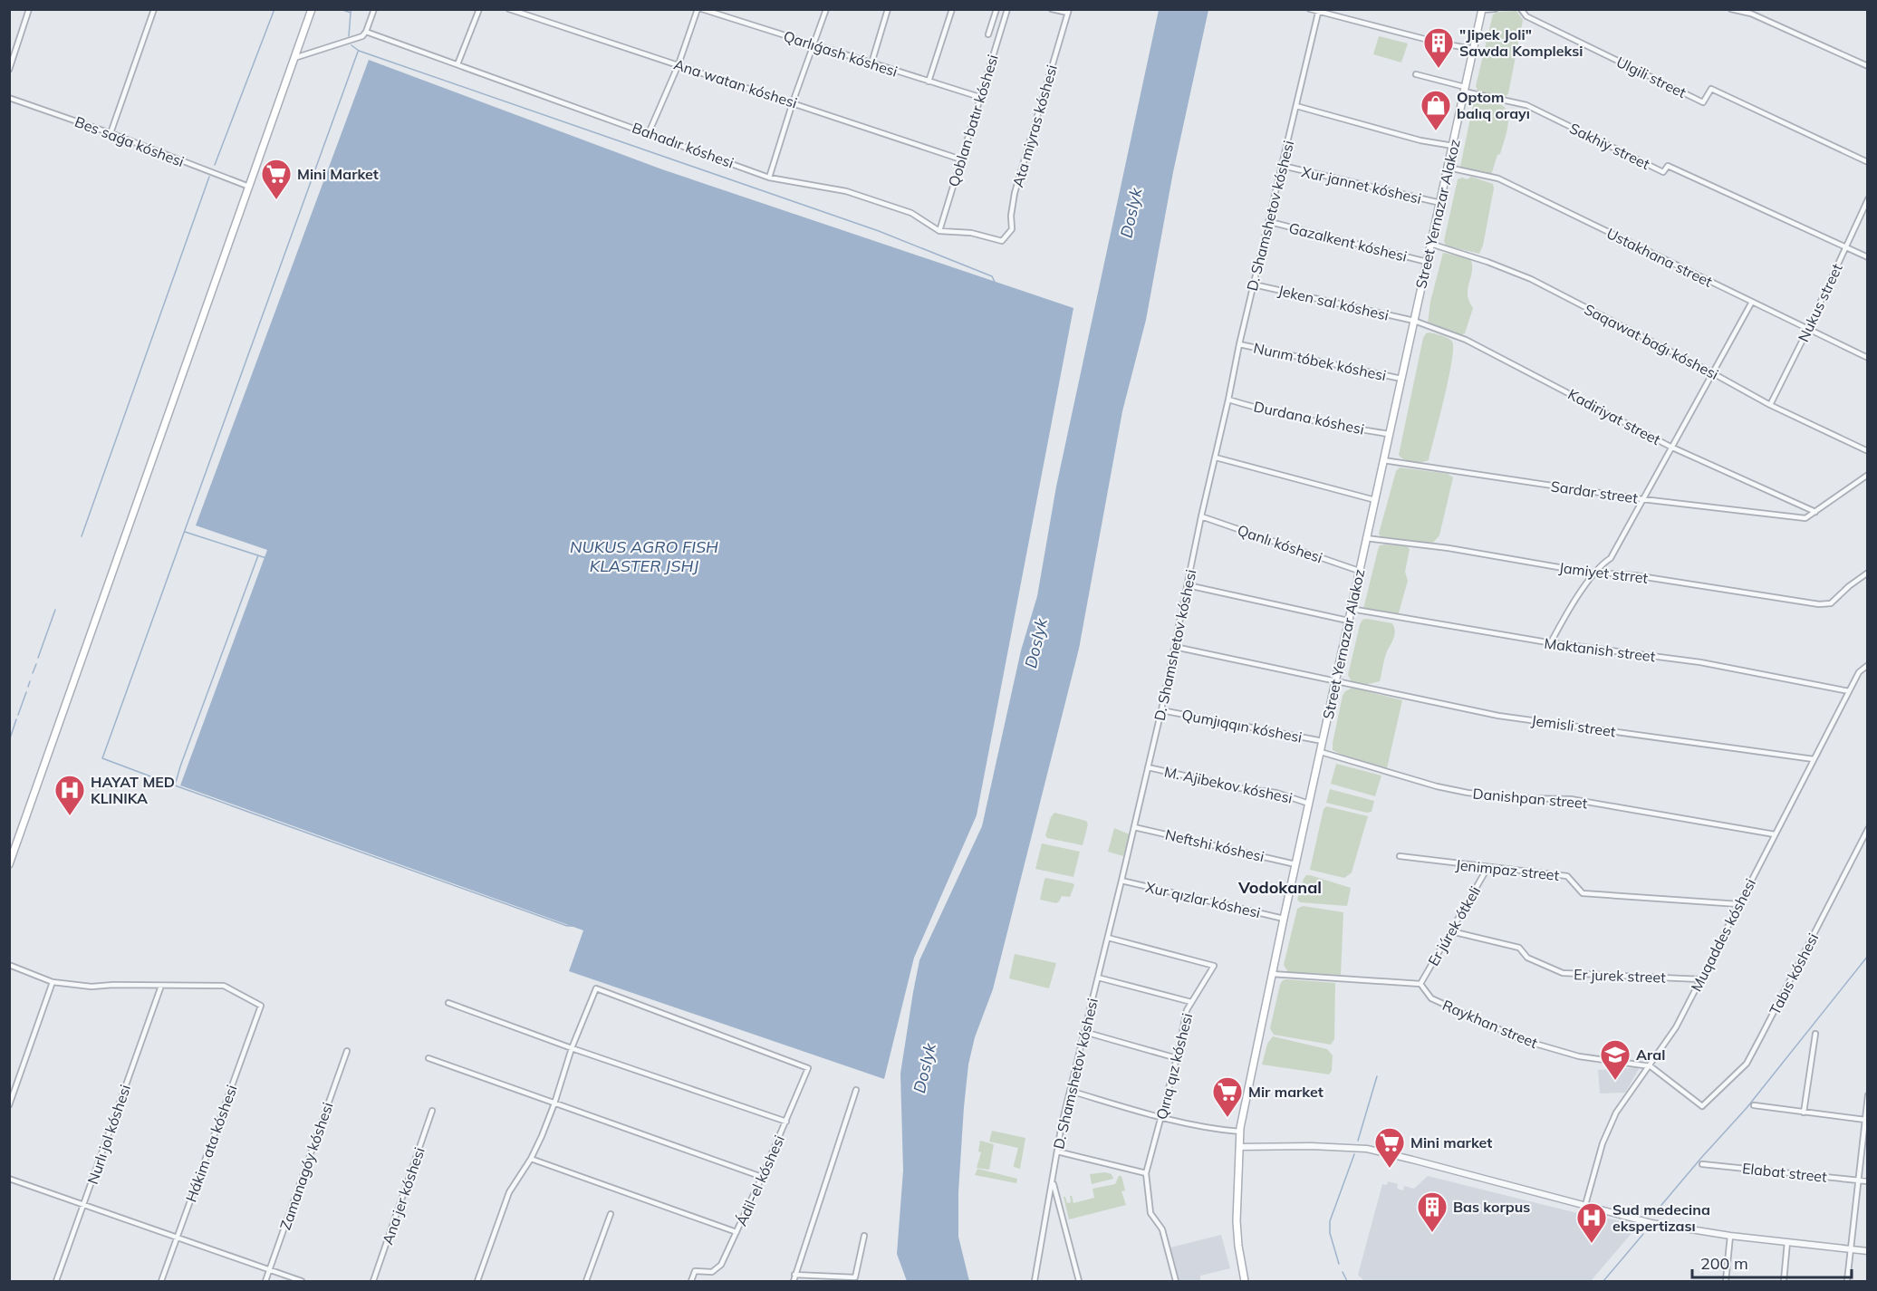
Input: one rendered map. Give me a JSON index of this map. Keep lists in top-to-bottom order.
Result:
{
  "streets": {
    "main road": ["Street Yernazar Alakoz"],
    "street": [
      "Qarlıǵash kóshesi",
      "Ulgili street",
      "Ana watan kóshesi",
      "Qoblan batır kóshesi",
      "Ata miyras kóshesi",
      "Bes saǵa kóshesi",
      "Bahadır kóshesi",
      "Sakhiy street",
      "Xur jannet kóshesi",
      "D. Shamshetov kóshesi",
      "Gazalkent kóshesi",
      "Ustakhana street",
      "Jeken sal kóshesi",
      "Nukus street",
      "Saqawat baǵı kóshesi",
      "Nurım tóbek kóshesi",
      "Kadiriyat street",
      "Durdana kóshesi",
      "Sardar street",
      "Qanlı kóshesi",
      "Jamiyet strret",
      "Maktanish street",
      "Qumjıqqın kóshesi",
      "Jemisli street",
      "M. Ajibekov kóshesi",
      "Danishpan street",
      "Neftshi kóshesi",
      "Jenimpaz street",
      "Xur qızlar kóshesi",
      "Er júrek ótkeli",
      "Muqaddes kóshesi",
      "Tabıs kóshesi",
      "Er jurek street",
      "Raykhan street",
      "Qırıq qız kóshesi",
      "Nurlı jol kóshesi",
      "Hákim ata kóshesi",
      "Zamanagóy kóshesi",
      "Elabat street",
      "Ádil-el kóshesi",
      "Ana jer kóshesi"
    ]
  },
  "crossings": [
    ["Qarlıǵash kóshesi", "Qoblan batır kóshesi"],
    ["Ana watan kóshesi", "Qoblan batır kóshesi"],
    ["Qoblan batır kóshesi", "Bahadır kóshesi"],
    ["Ata miyras kóshesi", "Bahadır kóshesi"],
    ["Sakhiy street", "Street Yernazar Alakoz"],
    ["Sakhiy street", "Nukus street"],
    ["Xur jannet kóshesi", "Street Yernazar Alakoz"],
    ["Xur jannet kóshesi", "D. Shamshetov kóshesi"],
    ["Street Yernazar Alakoz", "Gazalkent kóshesi"],
    ["Street Yernazar Alakoz", "Ustakhana street"],
    ["Street Yernazar Alakoz", "Jeken sal kóshesi"],
    ["Street Yernazar Alakoz", "Saqawat baǵı kóshesi"],
    ["Street Yernazar Alakoz", "Nurım tóbek kóshesi"],
    ["Street Yernazar Alakoz", "Kadiriyat street"],
    ["Street Yernazar Alakoz", "Durdana kóshesi"],
    ["Street Yernazar Alakoz", "Sardar street"],
    ["Street Yernazar Alakoz", "Qanlı kóshesi"],
    ["Street Yernazar Alakoz", "Jamiyet strret"],
    ["Street Yernazar Alakoz", "Maktanish street"],
    ["Street Yernazar Alakoz", "Qumjıqqın kóshesi"],
    ["Street Yernazar Alakoz", "Jemisli street"],
    ["Street Yernazar Alakoz", "M. Ajibekov kóshesi"],
    ["Street Yernazar Alakoz", "Danishpan street"],
    ["Street Yernazar Alakoz", "Neftshi kóshesi"],
    ["Street Yernazar Alakoz", "Xur qızlar kóshesi"],
    ["D. Shamshetov kóshesi", "Gazalkent kóshesi"],
    ["D. Shamshetov kóshesi", "Jeken sal kóshesi"],
    ["D. Shamshetov kóshesi", "Nurım tóbek kóshesi"],
    ["D. Shamshetov kóshesi", "Durdana kóshesi"],
    ["D. Shamshetov kóshesi", "Qanlı kóshesi"],
    ["D. Shamshetov kóshesi", "Qumjıqqın kóshesi"],
    ["D. Shamshetov kóshesi", "Jemisli street"],
    ["D. Shamshetov kóshesi", "M. Ajibekov kóshesi"],
    ["D. Shamshetov kóshesi", "Neftshi kóshesi"],
    ["D. Shamshetov kóshesi", "Xur qızlar kóshesi"],
    ["D. Shamshetov kóshesi", "Qırıq qız kóshesi"],
    ["Ustakhana street", "Nukus street"],
    ["Jeken sal kóshesi", "Kadiriyat street"],
    ["Nukus street", "Saqawat baǵı kóshesi"],
    ["Kadiriyat street", "Sardar street"],
    ["Maktanish street", "Muqaddes kóshesi"],
    ["Jemisli street", "Muqaddes kóshesi"],
    ["Danishpan street", "Muqaddes kóshesi"],
    ["Jenimpaz street", "Er júrek ótkeli"],
    ["Jenimpaz street", "Muqaddes kóshesi"],
    ["Er júrek ótkeli", "Er jurek street"],
    ["Er júrek ótkeli", "Raykhan street"],
    ["Muqaddes kóshesi", "Tabıs kóshesi"],
    ["Muqaddes kóshesi", "Er jurek street"],
    ["Muqaddes kóshesi", "Raykhan street"],
    ["Tabıs kóshesi", "Raykhan street"],
    ["Nurlı jol kóshesi", "Hákim ata kóshesi"]
  ],
  "districts": ["Vodokanal"],
  "water": ["Doslyk", "NUKUS AGRO FISH KLASTER JSHJ"],
  "places": {
    "building": ["\"Jipek Joli\" Sawda Kompleksi", "Bas korpus"],
    "shop": ["Optom balıq orayı"],
    "supermarket": ["Mini Market", "Mir market", "Mini market"],
    "hospital": ["HAYAT MED KLINIKA", "Sud medecina ekspertizası"],
    "school or university": ["Aral"]
  },
  "scale_bar": "200 m"
}
